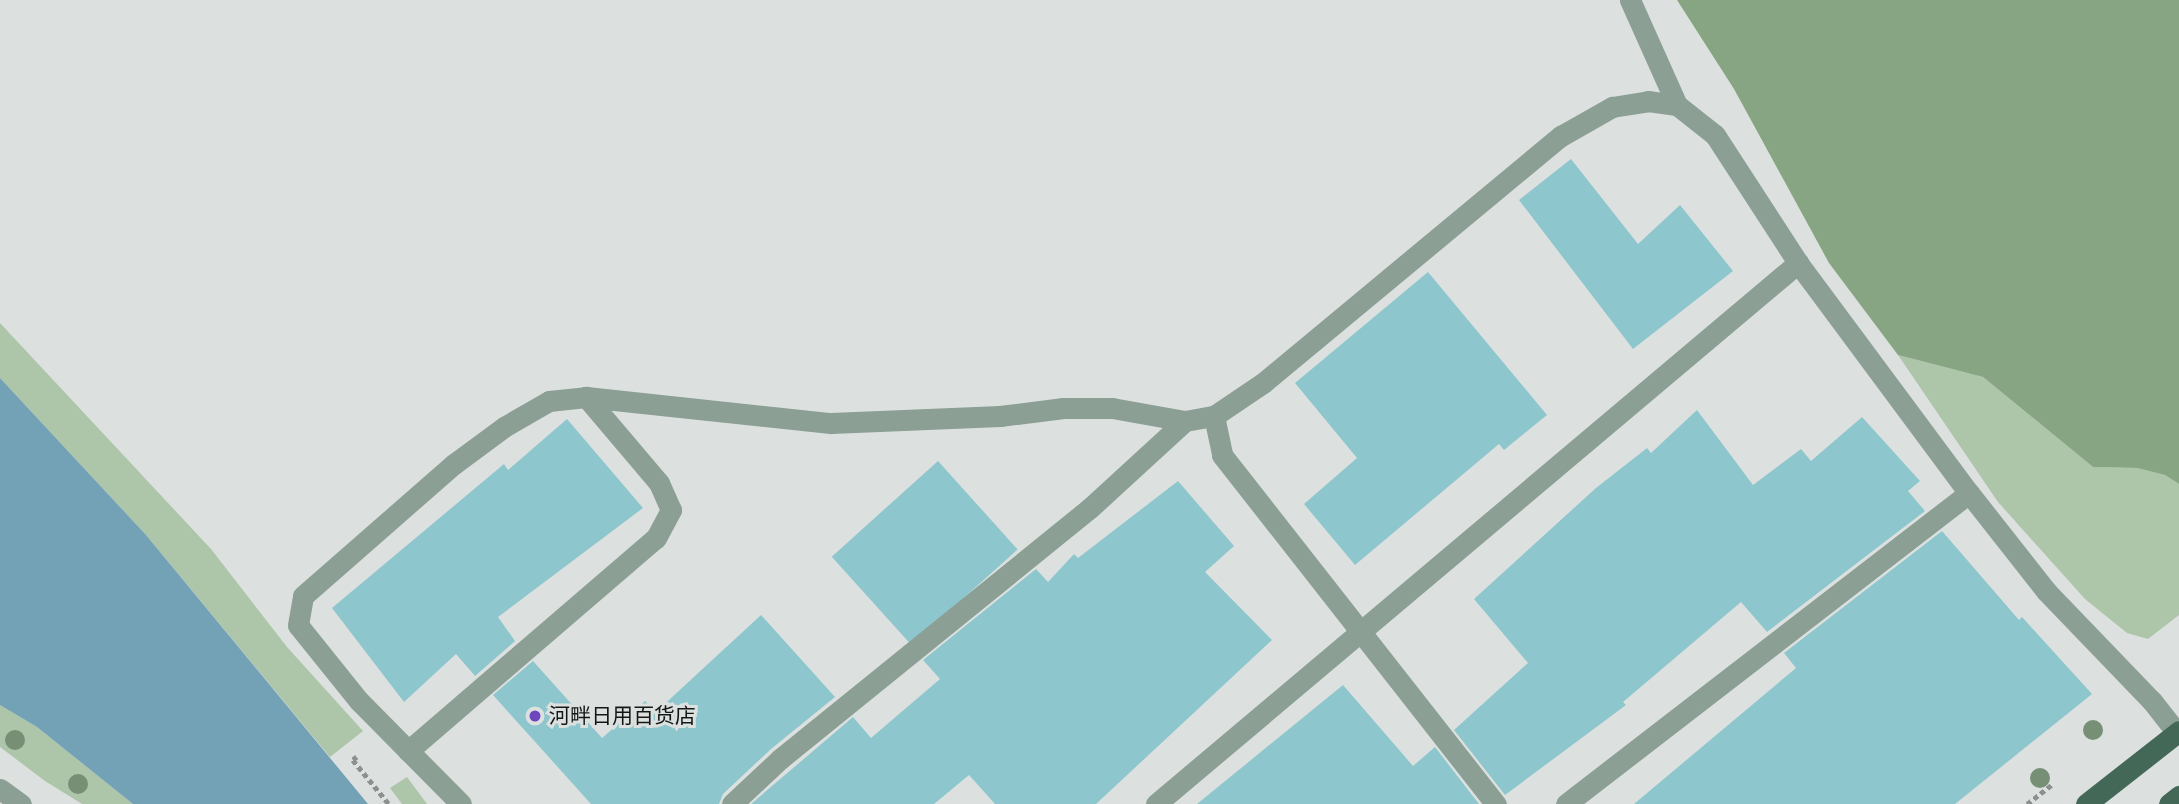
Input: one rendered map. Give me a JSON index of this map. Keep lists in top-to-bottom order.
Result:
{
  "places": ["河畔日用百货店"]
}
